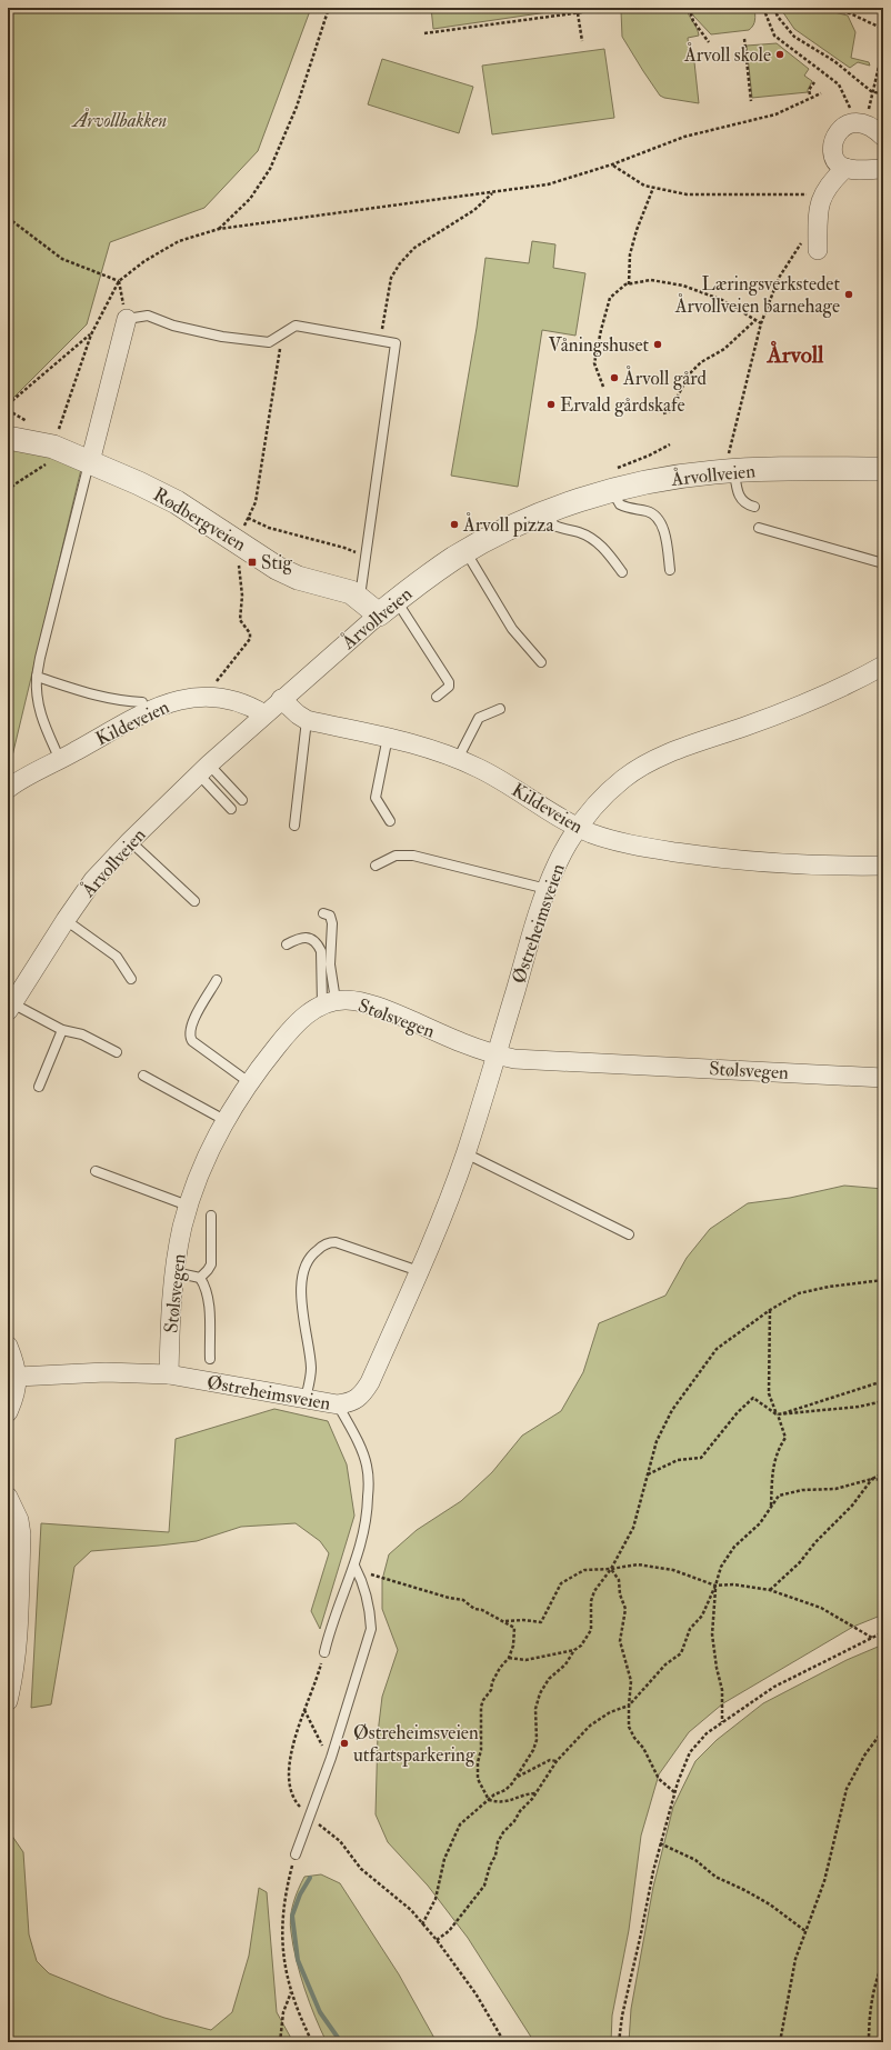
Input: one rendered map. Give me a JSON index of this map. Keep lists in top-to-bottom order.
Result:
{
  "streets": {
    "street": [
      "Årvollveien",
      "Rødbergveien",
      "Kildeveien",
      "Østreheimsveien",
      "Stølsvegen"
    ]
  },
  "crossings": [
    ["Årvollveien", "Rødbergveien"],
    ["Årvollveien", "Kildeveien"],
    ["Kildeveien", "Østreheimsveien"],
    ["Østreheimsveien", "Stølsvegen"]
  ],
  "districts": ["Årvoll"],
  "parks": ["Årvollbakken"],
  "places": {
    "other": [
      "Årvoll skole",
      "Læringsverkstedet Årvollveien barnehage",
      "Våningshuset",
      "Årvoll gård",
      "Ervald gårdskafe",
      "Årvoll pizza",
      "Østreheimsveien utfartsparkering"
    ],
    "transit": ["Stig"]
  }
}
